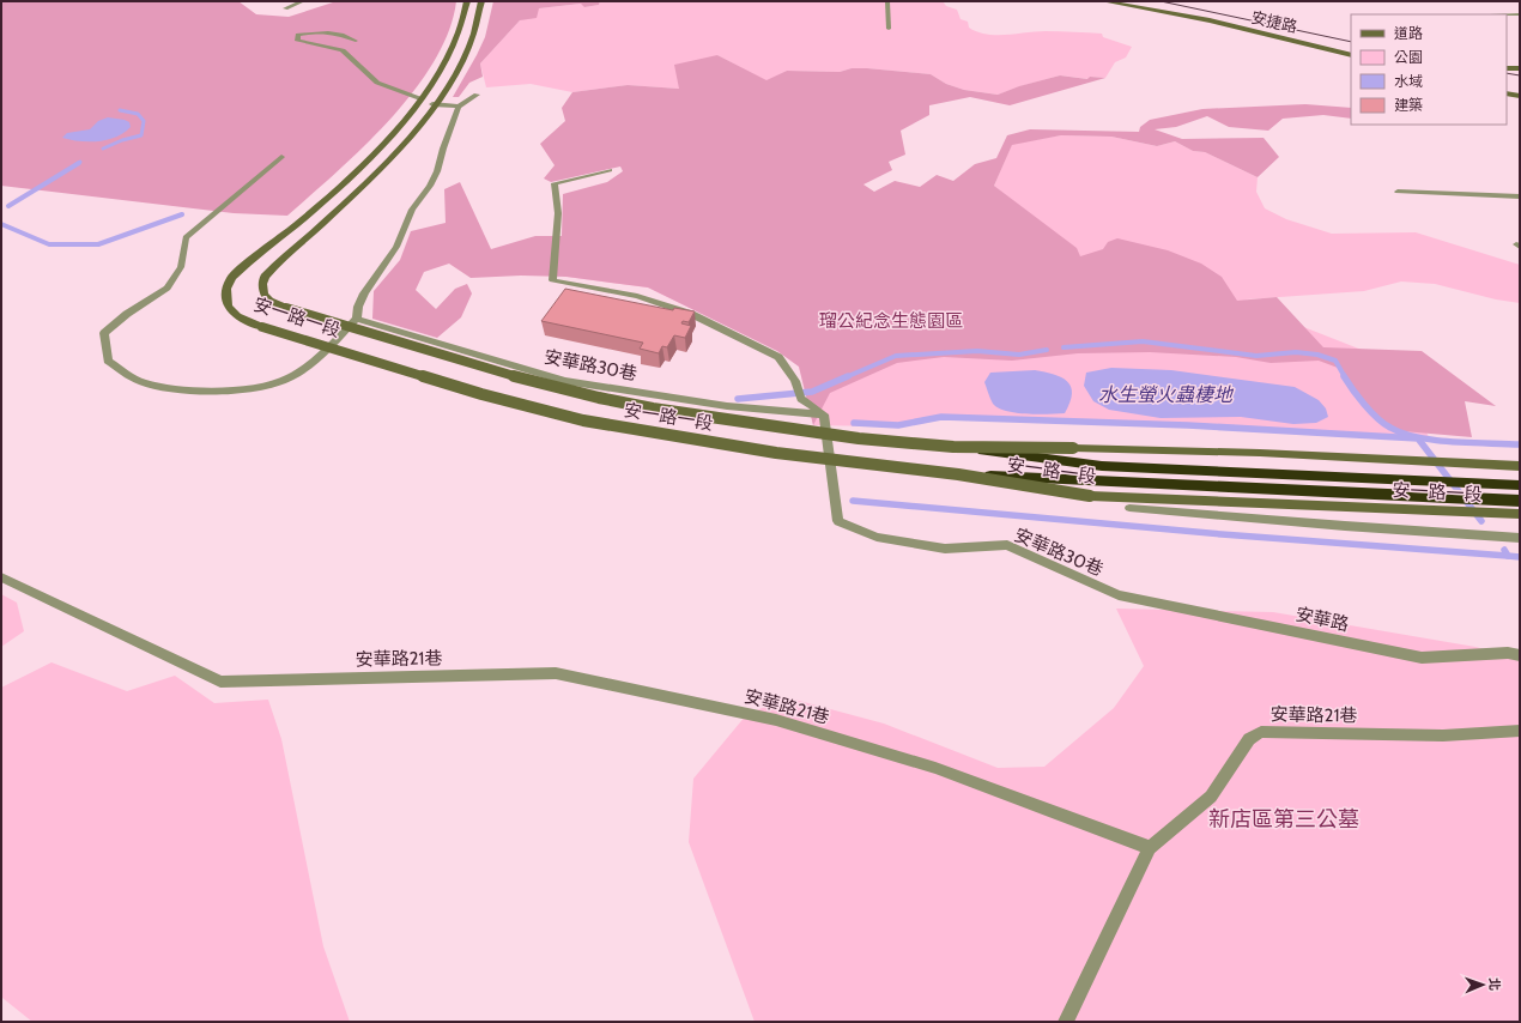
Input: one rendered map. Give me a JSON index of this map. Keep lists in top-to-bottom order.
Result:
{
  "streets": {
    "street": ["安捷路", "安一路一段"],
    "lane": ["安華路30巷", "安華路", "安華路21巷"]
  },
  "crossings": [
    ["安華路30巷", "安華路"]
  ],
  "water": ["水生螢火蟲棲地"],
  "parks": ["瑠公紀念生態園區", "新店區第三公墓"],
  "legend": [
    "道路",
    "公園",
    "水域",
    "建築"
  ],
  "north": "right"
}
